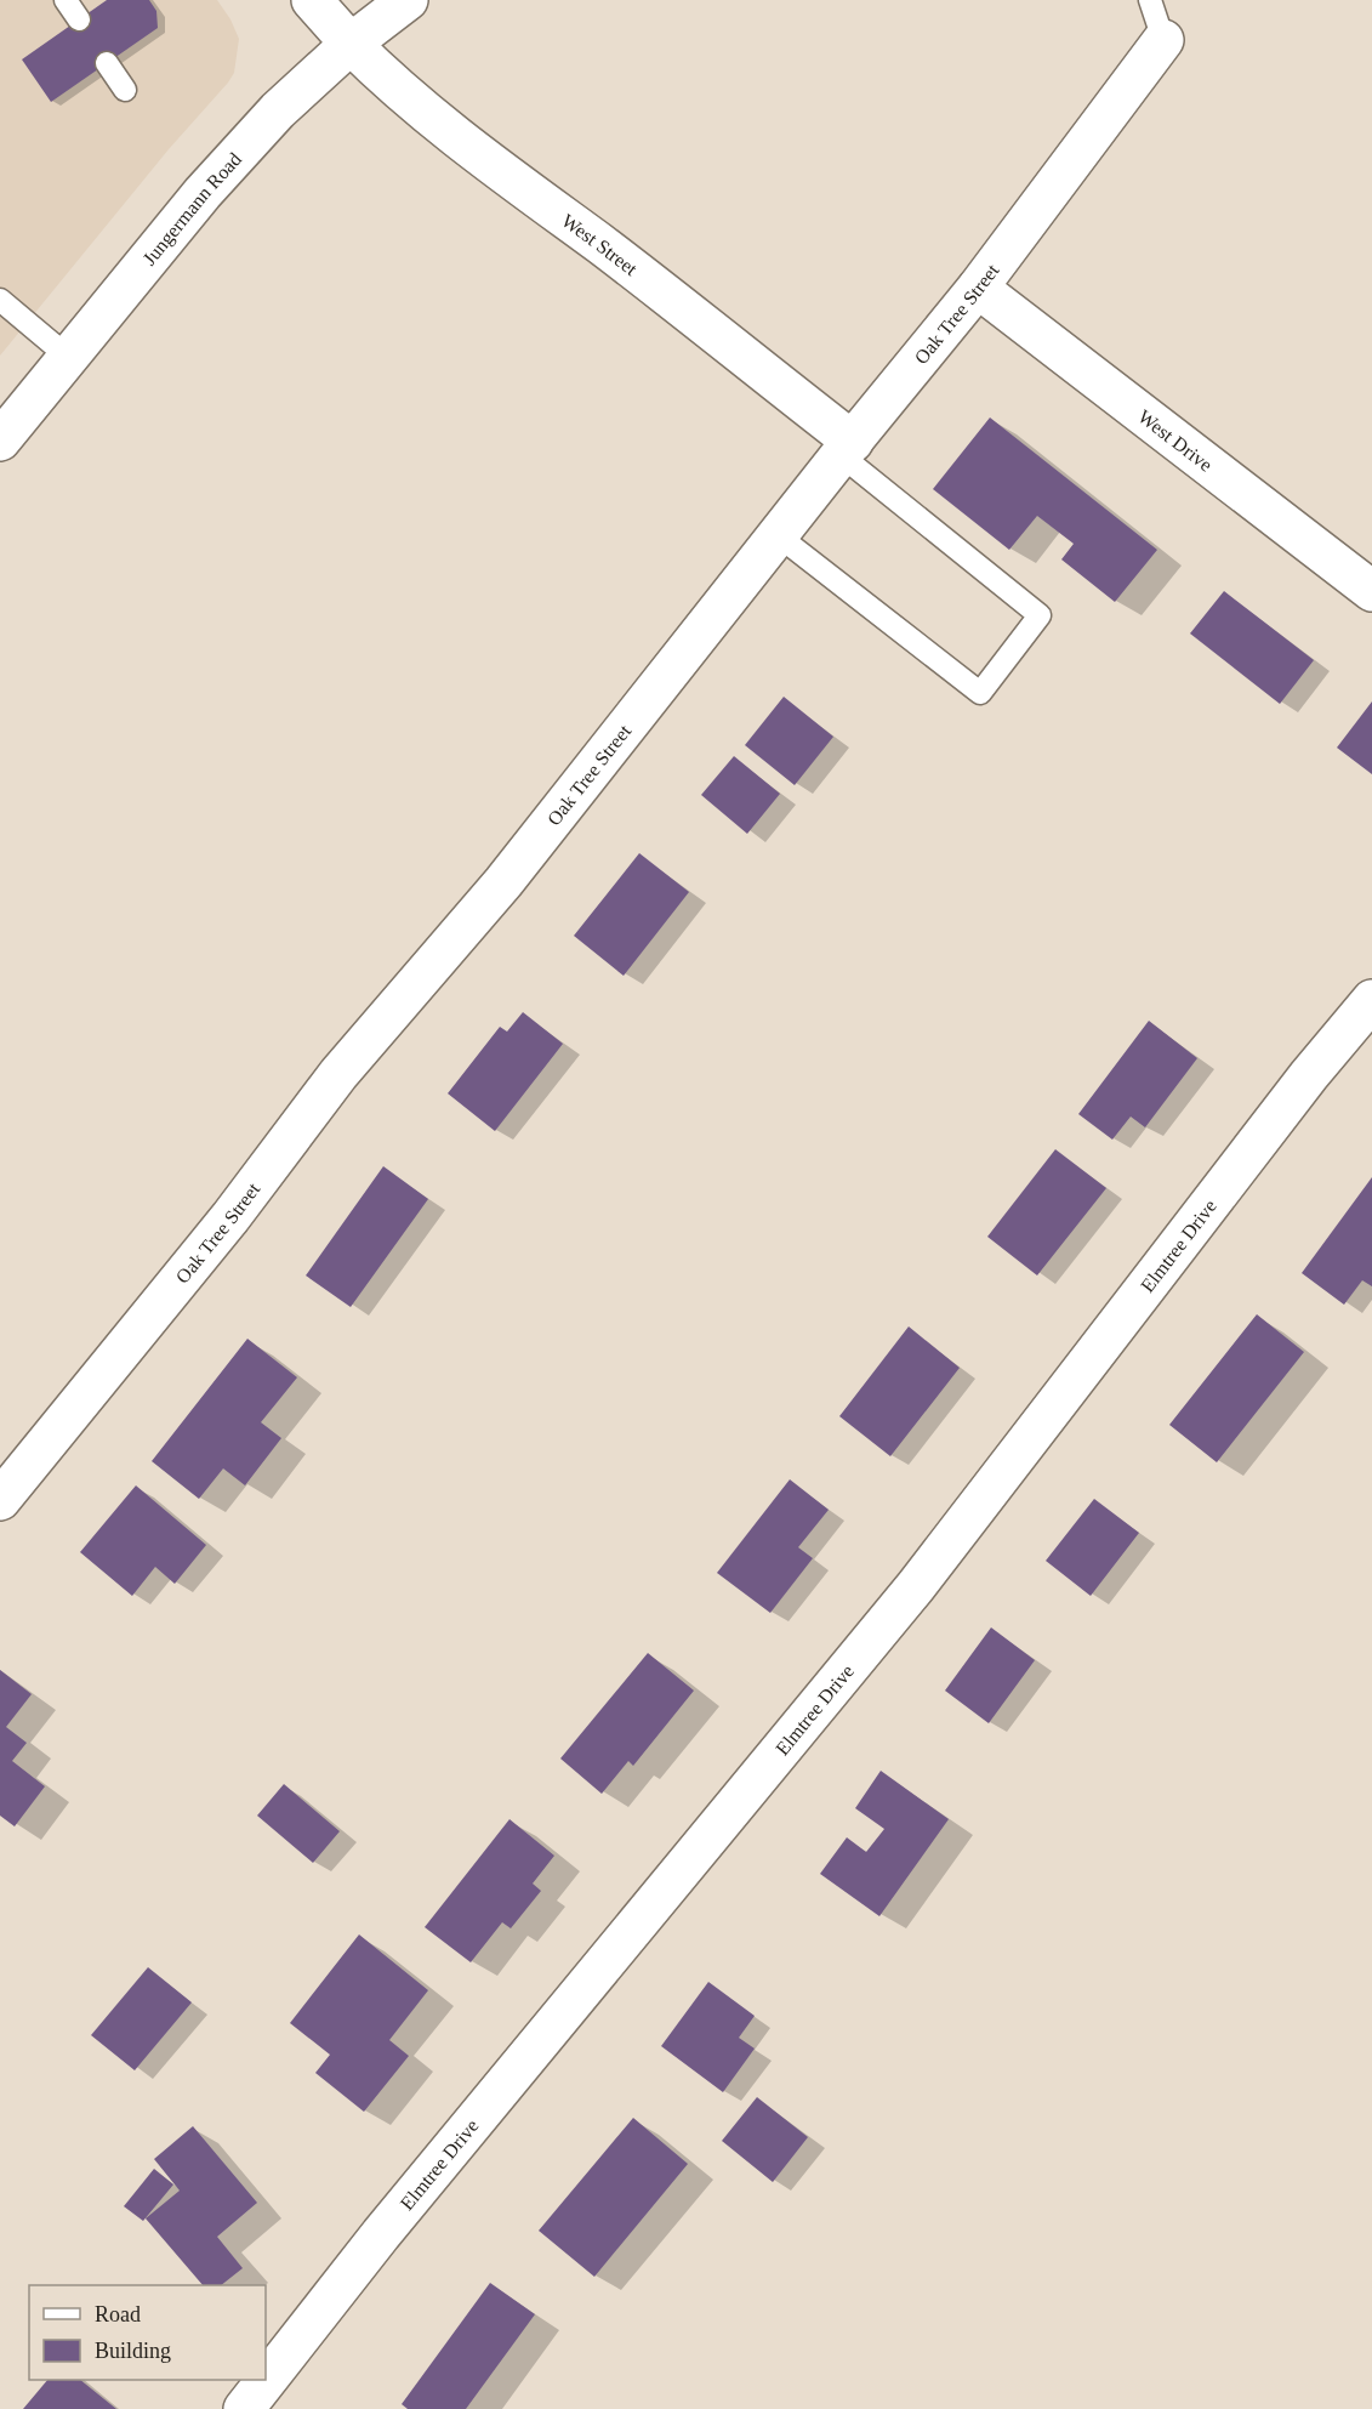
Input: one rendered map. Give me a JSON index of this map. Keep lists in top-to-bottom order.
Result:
{
  "streets": {
    "street": [
      "Jungermann Road",
      "West Street",
      "Oak Tree Street",
      "West Drive",
      "Elmtree Drive"
    ]
  },
  "crossings": [
    ["Jungermann Road", "West Street"],
    ["West Street", "Oak Tree Street"],
    ["Oak Tree Street", "West Drive"]
  ],
  "legend": ["Road", "Building"]
}
